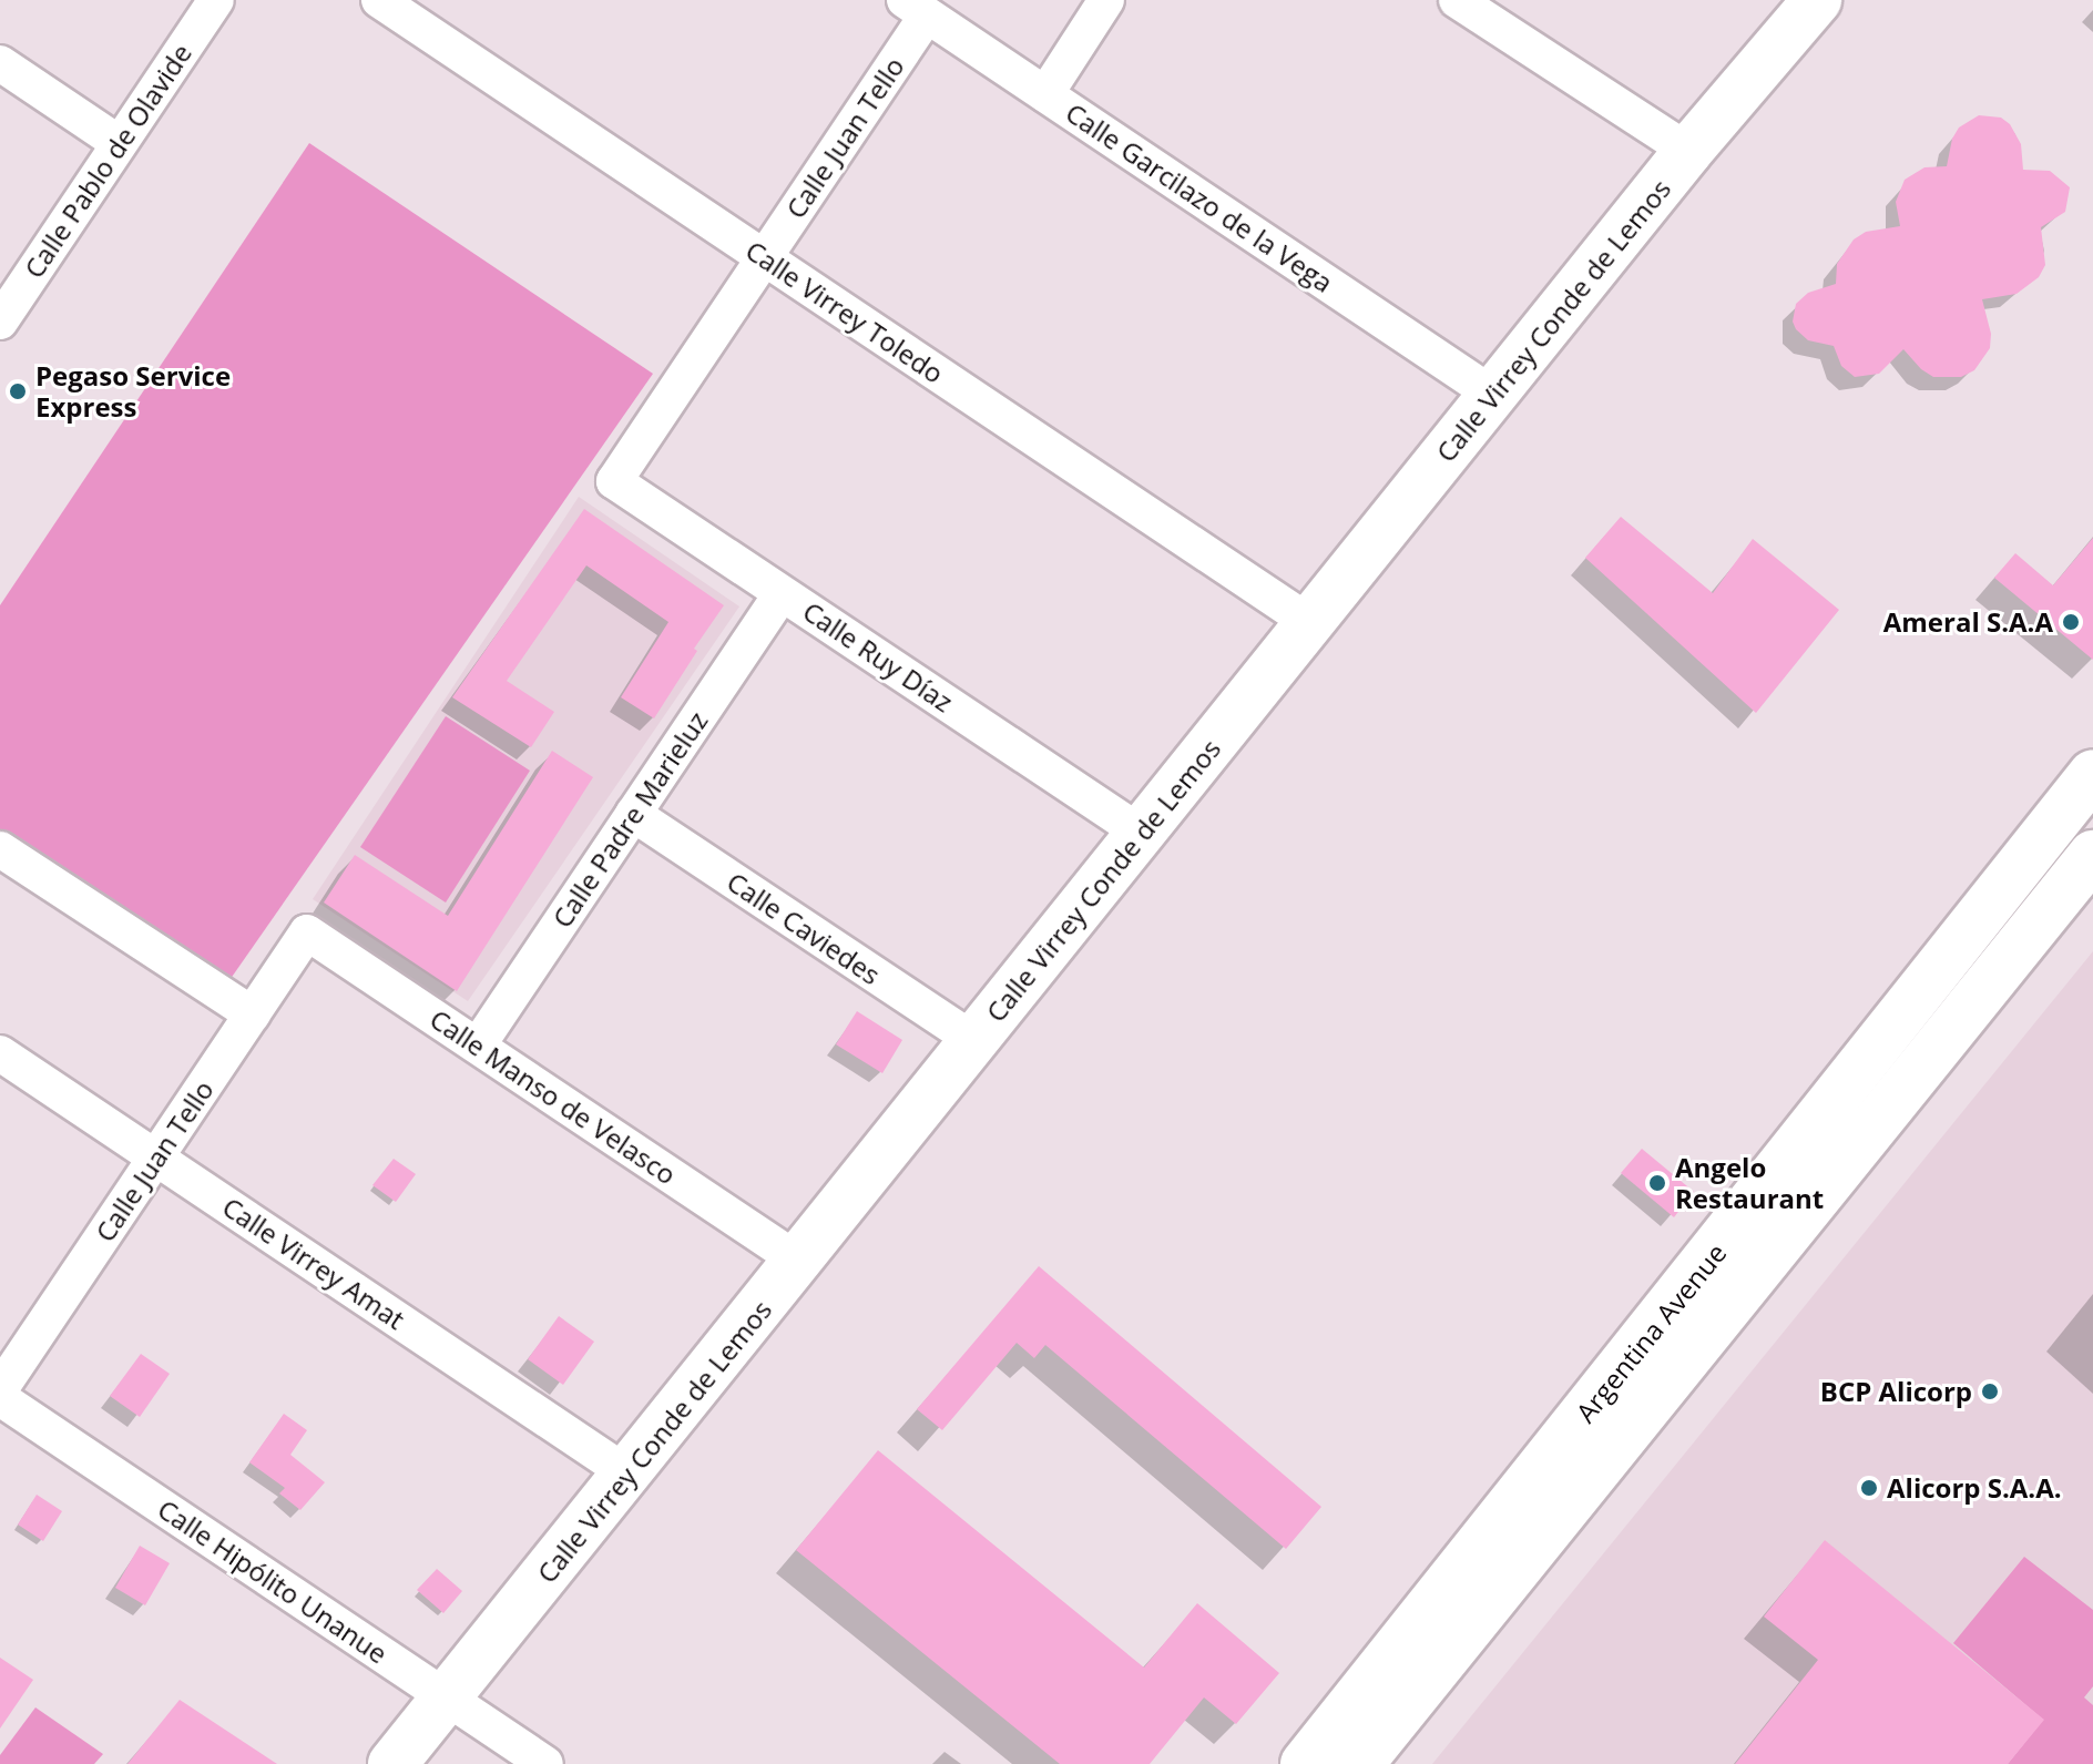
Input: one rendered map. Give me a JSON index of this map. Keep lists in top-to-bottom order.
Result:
{
  "streets": {
    "street": [
      "Calle Juan Tello",
      "Calle Pablo de Olavide",
      "Calle Garcilazo de la Vega",
      "Calle Virrey Toledo",
      "Calle Virrey Conde de Lemos",
      "Calle Ruy Díaz",
      "Calle Padre Marieluz",
      "Calle Caviedes",
      "Calle Manso de Velasco",
      "Calle Virrey Amat",
      "Argentina Avenue",
      "Calle Hipólito Unanue"
    ]
  },
  "crossings": [
    ["Calle Juan Tello", "Calle Garcilazo de la Vega"],
    ["Calle Juan Tello", "Calle Virrey Toledo"],
    ["Calle Juan Tello", "Calle Ruy Díaz"],
    ["Calle Juan Tello", "Calle Manso de Velasco"],
    ["Calle Juan Tello", "Calle Virrey Amat"],
    ["Calle Garcilazo de la Vega", "Calle Virrey Conde de Lemos"],
    ["Calle Virrey Toledo", "Calle Virrey Conde de Lemos"],
    ["Calle Virrey Conde de Lemos", "Calle Ruy Díaz"],
    ["Calle Virrey Conde de Lemos", "Calle Caviedes"],
    ["Calle Virrey Conde de Lemos", "Calle Manso de Velasco"],
    ["Calle Virrey Conde de Lemos", "Calle Virrey Amat"],
    ["Calle Virrey Conde de Lemos", "Calle Hipólito Unanue"],
    ["Calle Ruy Díaz", "Calle Padre Marieluz"],
    ["Calle Padre Marieluz", "Calle Caviedes"],
    ["Calle Padre Marieluz", "Calle Manso de Velasco"]
  ],
  "places": [
    "Pegaso Service Express",
    "Ameral S.A.A",
    "Angelo Restaurant",
    "BCP Alicorp",
    "Alicorp S.A.A."
  ]
}
